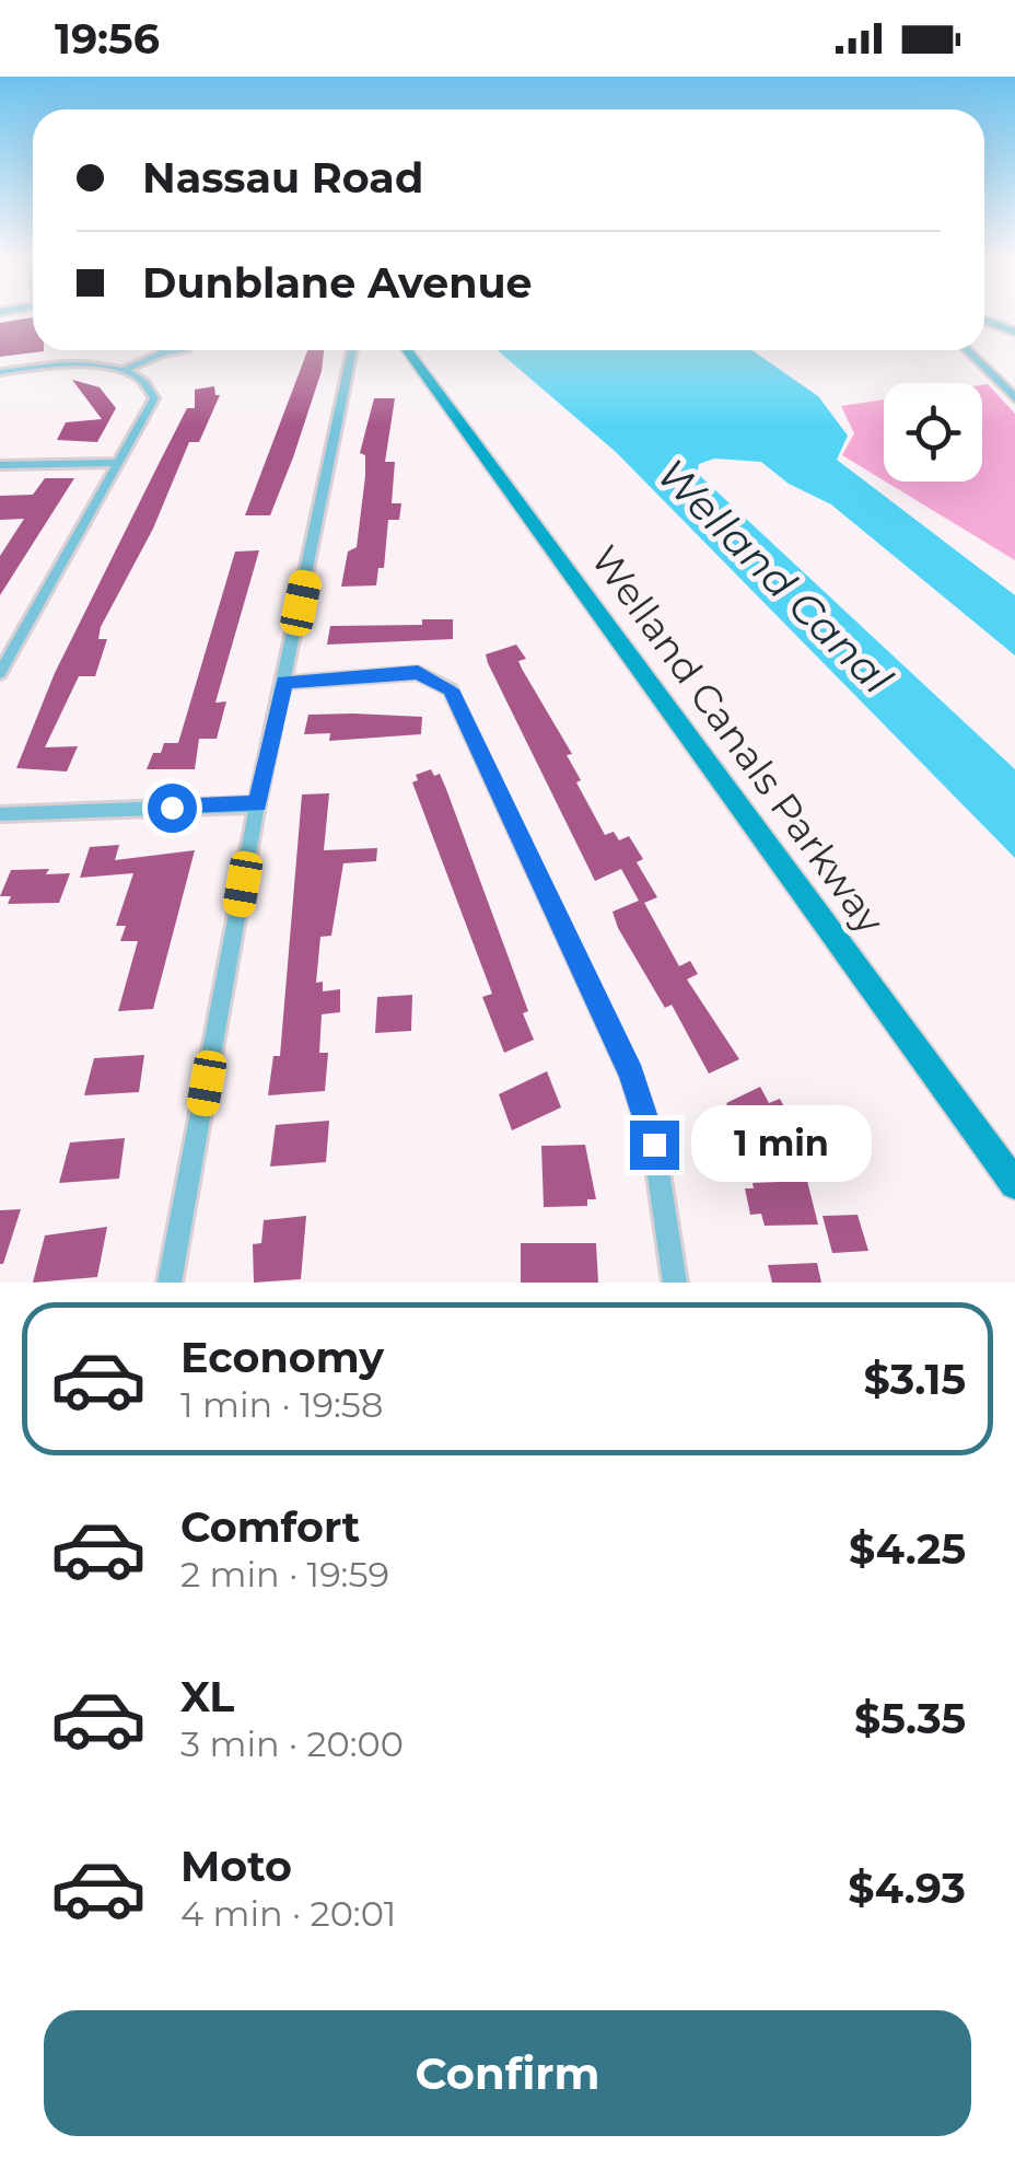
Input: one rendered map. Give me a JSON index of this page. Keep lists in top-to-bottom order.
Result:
{
  "streets": {
    "main road": ["Welland Canals Parkway"]
  },
  "water": ["Welland Canal"],
  "page": {
    "status": "19:56",
    "banner": ["Nassau Road", "Dunblane Avenue"],
    "bubble": "1 min",
    "list": [
      {
        "name": "Economy",
        "note": "1 min · 19:58",
        "value": "$3.15"
      },
      {
        "name": "Comfort",
        "note": "2 min · 19:59",
        "value": "$4.25"
      },
      {
        "name": "XL",
        "note": "3 min · 20:00",
        "value": "$5.35"
      },
      {
        "name": "Moto",
        "note": "4 min · 20:01",
        "value": "$4.93"
      }
    ],
    "buttons": "Confirm"
  }
}
